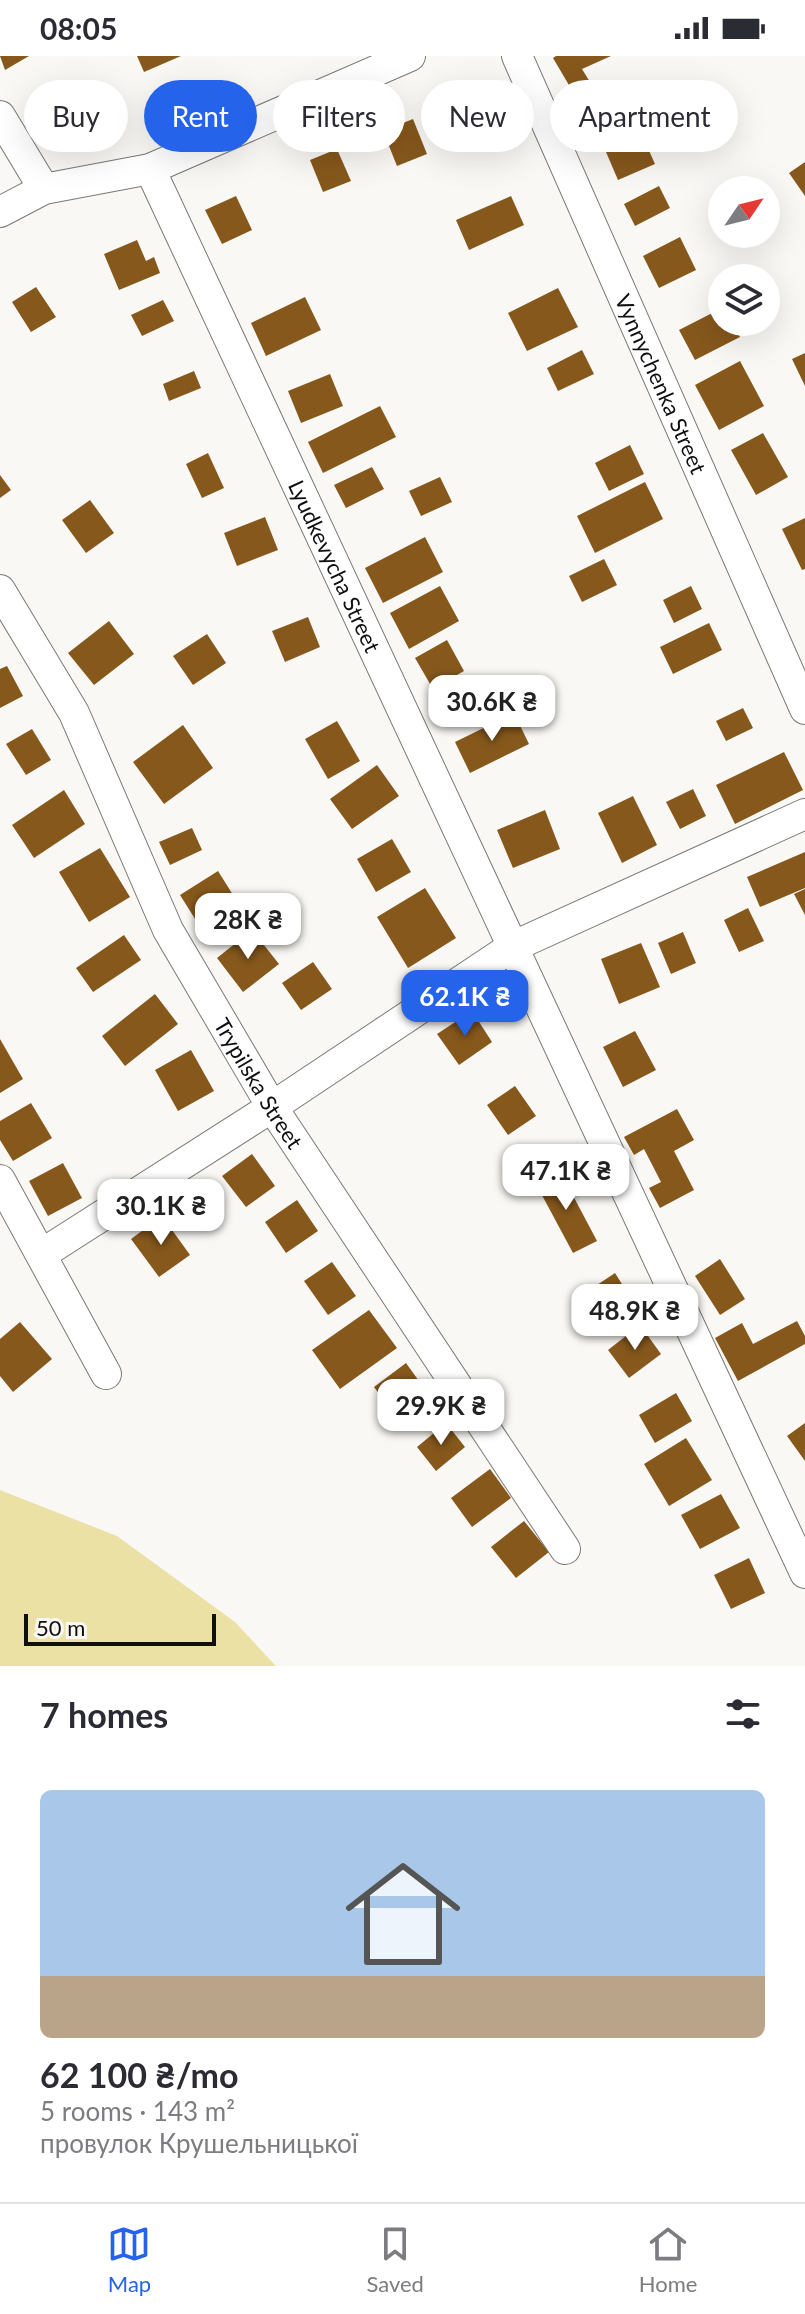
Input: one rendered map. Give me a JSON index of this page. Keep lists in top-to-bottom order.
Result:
{
  "streets": {
    "street": ["Vynnychenka Street", "Lyudkevycha Street", "Trypilska Street"]
  },
  "scale_bar": "50 m",
  "north": "top right",
  "page": {
    "status": "08:05",
    "chip": [
      "Buy",
      "Rent",
      "Filters",
      "New",
      "Apartment"
    ],
    "price": [
      "30.6K ₴",
      "28K ₴",
      "62.1K ₴",
      "47.1K ₴",
      "30.1K ₴",
      "48.9K ₴",
      "29.9K ₴"
    ],
    "scale": "50 m",
    "heading": "7 homes",
    "list": [
      {
        "name": "62 100 ₴/mo",
        "note": "5 rooms · 143 m² · провулок Крушельницької"
      }
    ],
    "tabs": ["Map", "Saved", "Home"]
  }
}
